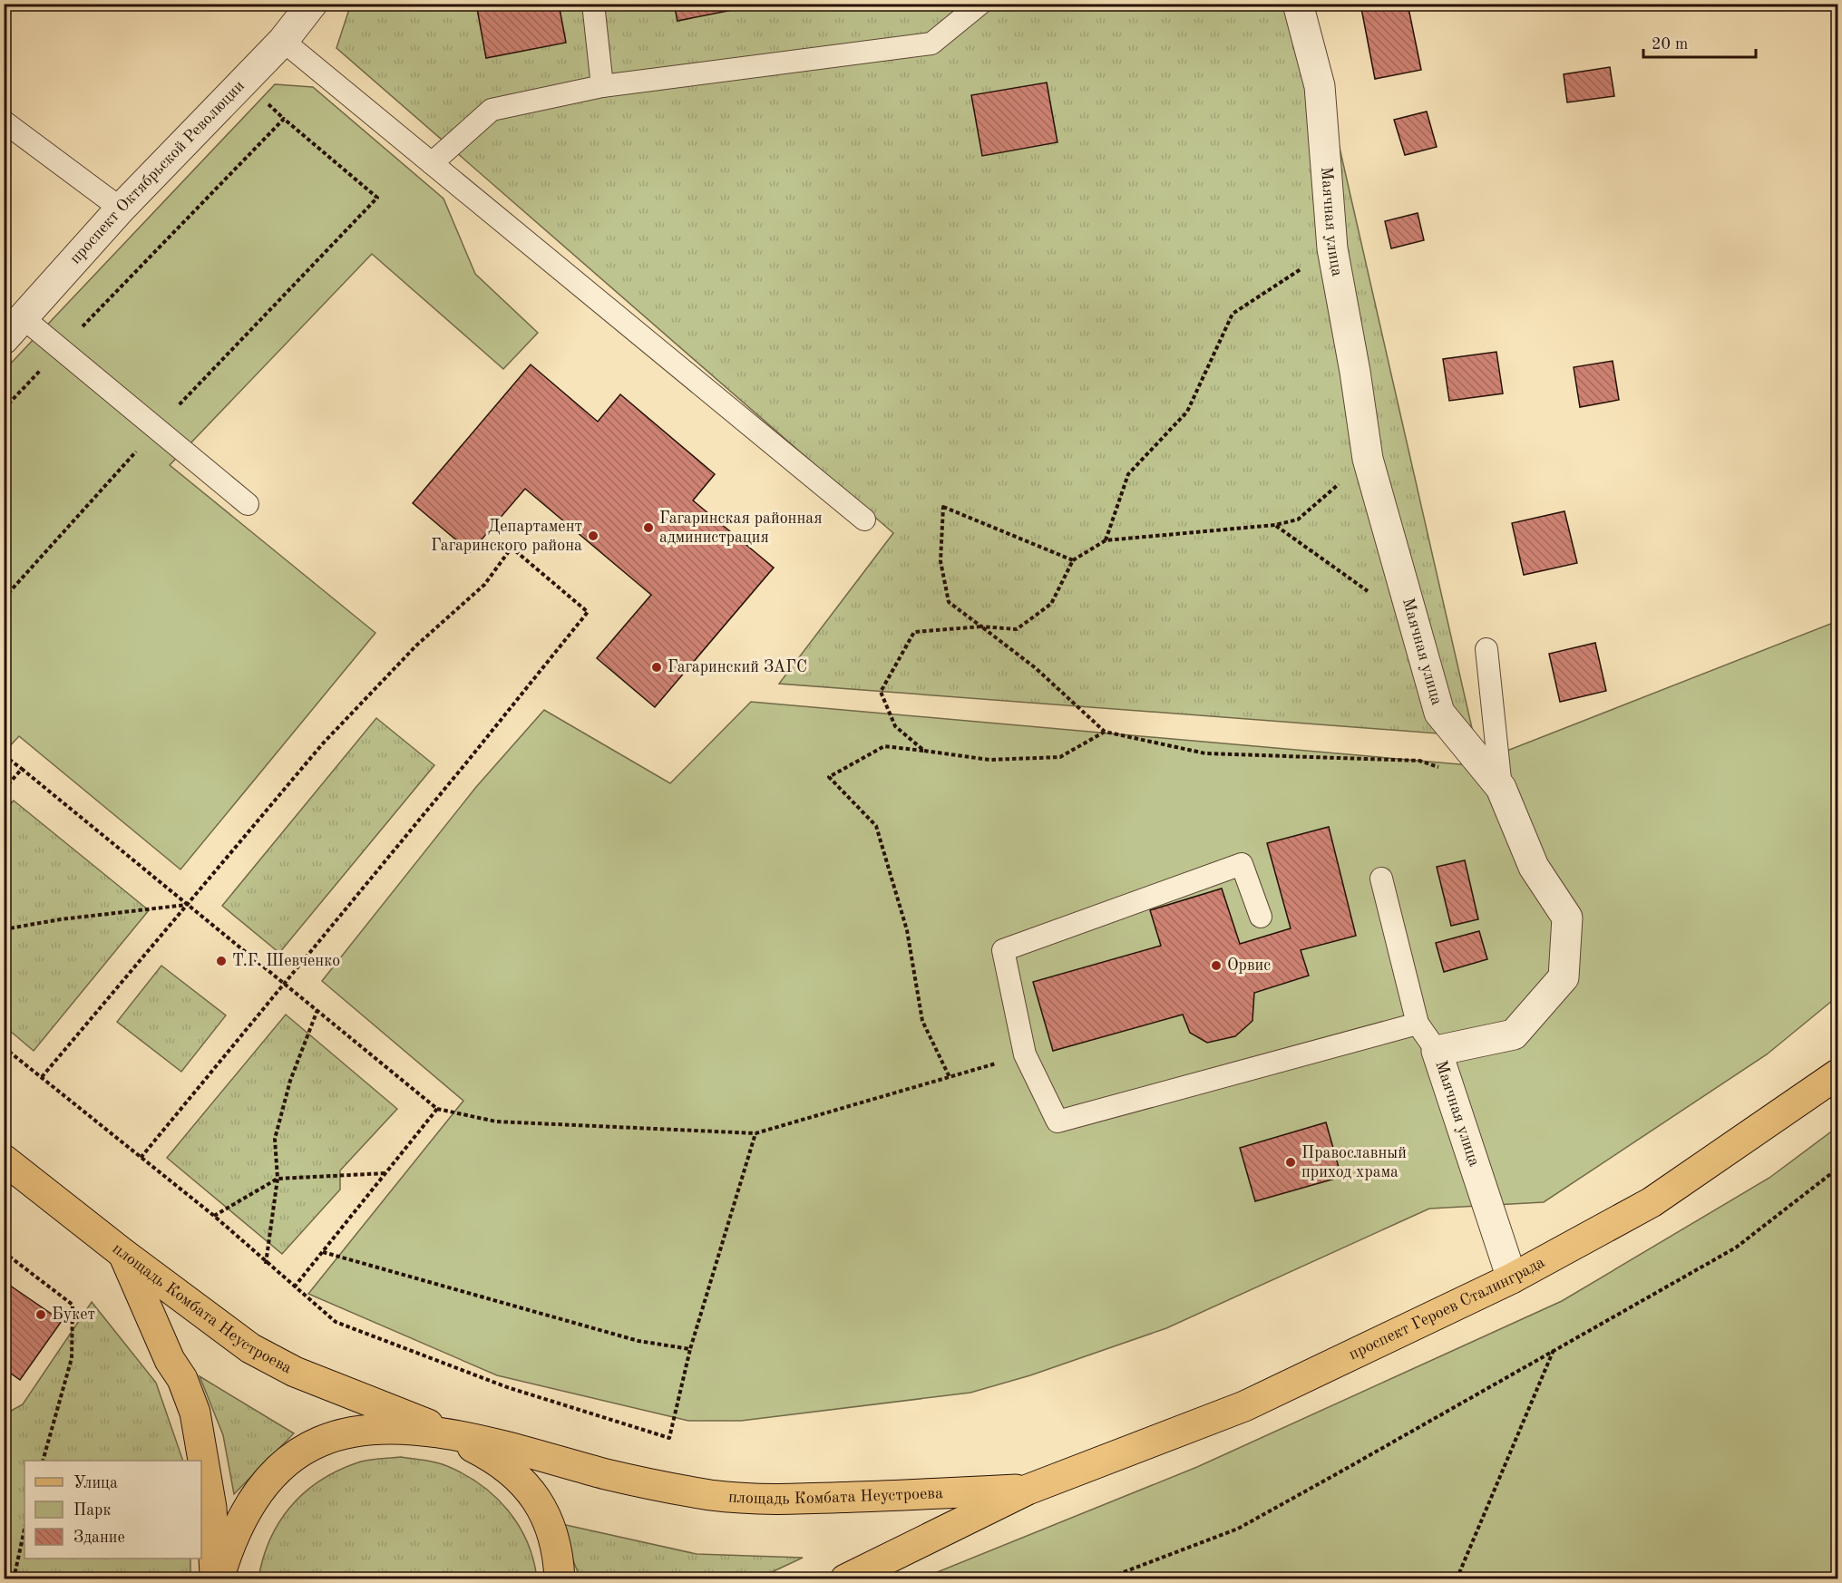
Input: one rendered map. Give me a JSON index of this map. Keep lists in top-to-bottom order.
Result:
{
  "streets": {
    "main road": ["проспект Героев Сталинграда", "площадь Комбата Неустроева"],
    "street": ["проспект Октябрьской Революции", "Маячная улица"]
  },
  "crossings": [
    ["Маячная улица", "проспект Героев Сталинграда"],
    ["проспект Героев Сталинграда", "площадь Комбата Неустроева"]
  ],
  "places": [
    "Гагаринская районная администрация",
    "Департамент Гагаринского района",
    "Гагаринский ЗАГС",
    "Т.Г. Шевченко",
    "Орвис",
    "Православный приход храма",
    "Букет"
  ],
  "legend": ["Улица", "Парк", "Здание"],
  "scale_bar": "20 m"
}
